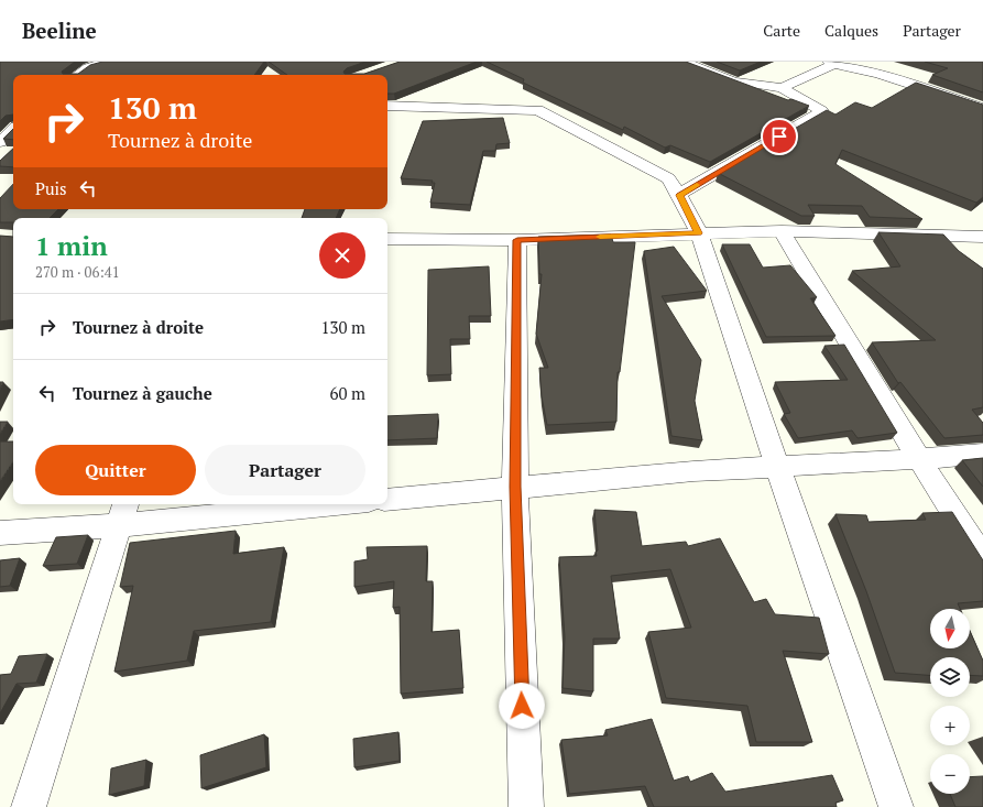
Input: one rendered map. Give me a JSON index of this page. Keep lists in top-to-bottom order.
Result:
{
  "north": "bottom",
  "page": {
    "header": "Beeline",
    "nav": ["Carte", "Calques", "Partager"],
    "turn": ["130 m", "Tournez à droite"],
    "then": "Puis",
    "heading": ["1 min", "270 m · 06:41"],
    "list": [
      {
        "name": "Tournez à droite",
        "value": "130 m"
      },
      {
        "name": "Tournez à gauche",
        "value": "60 m"
      }
    ],
    "buttons": ["Quitter", "Partager"],
    "map_buttons": ["+", "−"]
  }
}
